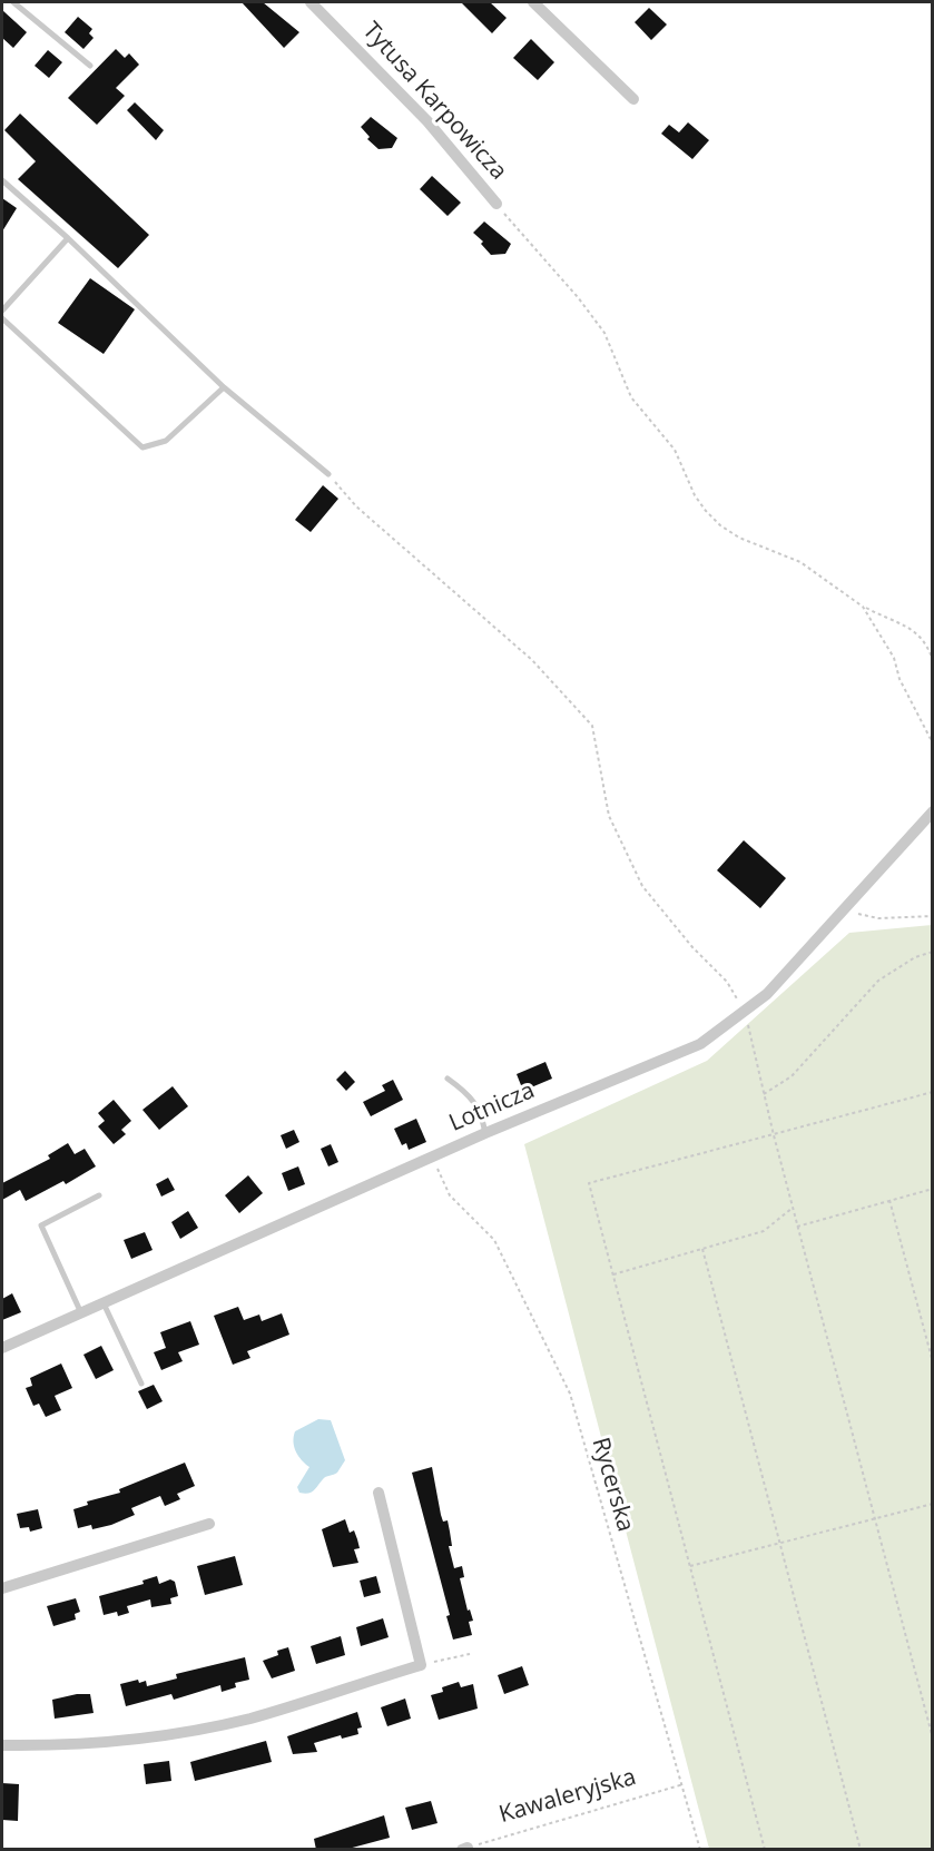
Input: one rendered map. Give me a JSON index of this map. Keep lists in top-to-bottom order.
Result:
{
  "streets": {
    "street": ["Tytusa Karpowicza", "Lotnicza"],
    "path": ["Rycerska", "Kawaleryjska"]
  },
  "crossings": [
    ["Lotnicza", "Rycerska"],
    ["Rycerska", "Kawaleryjska"]
  ]
}
